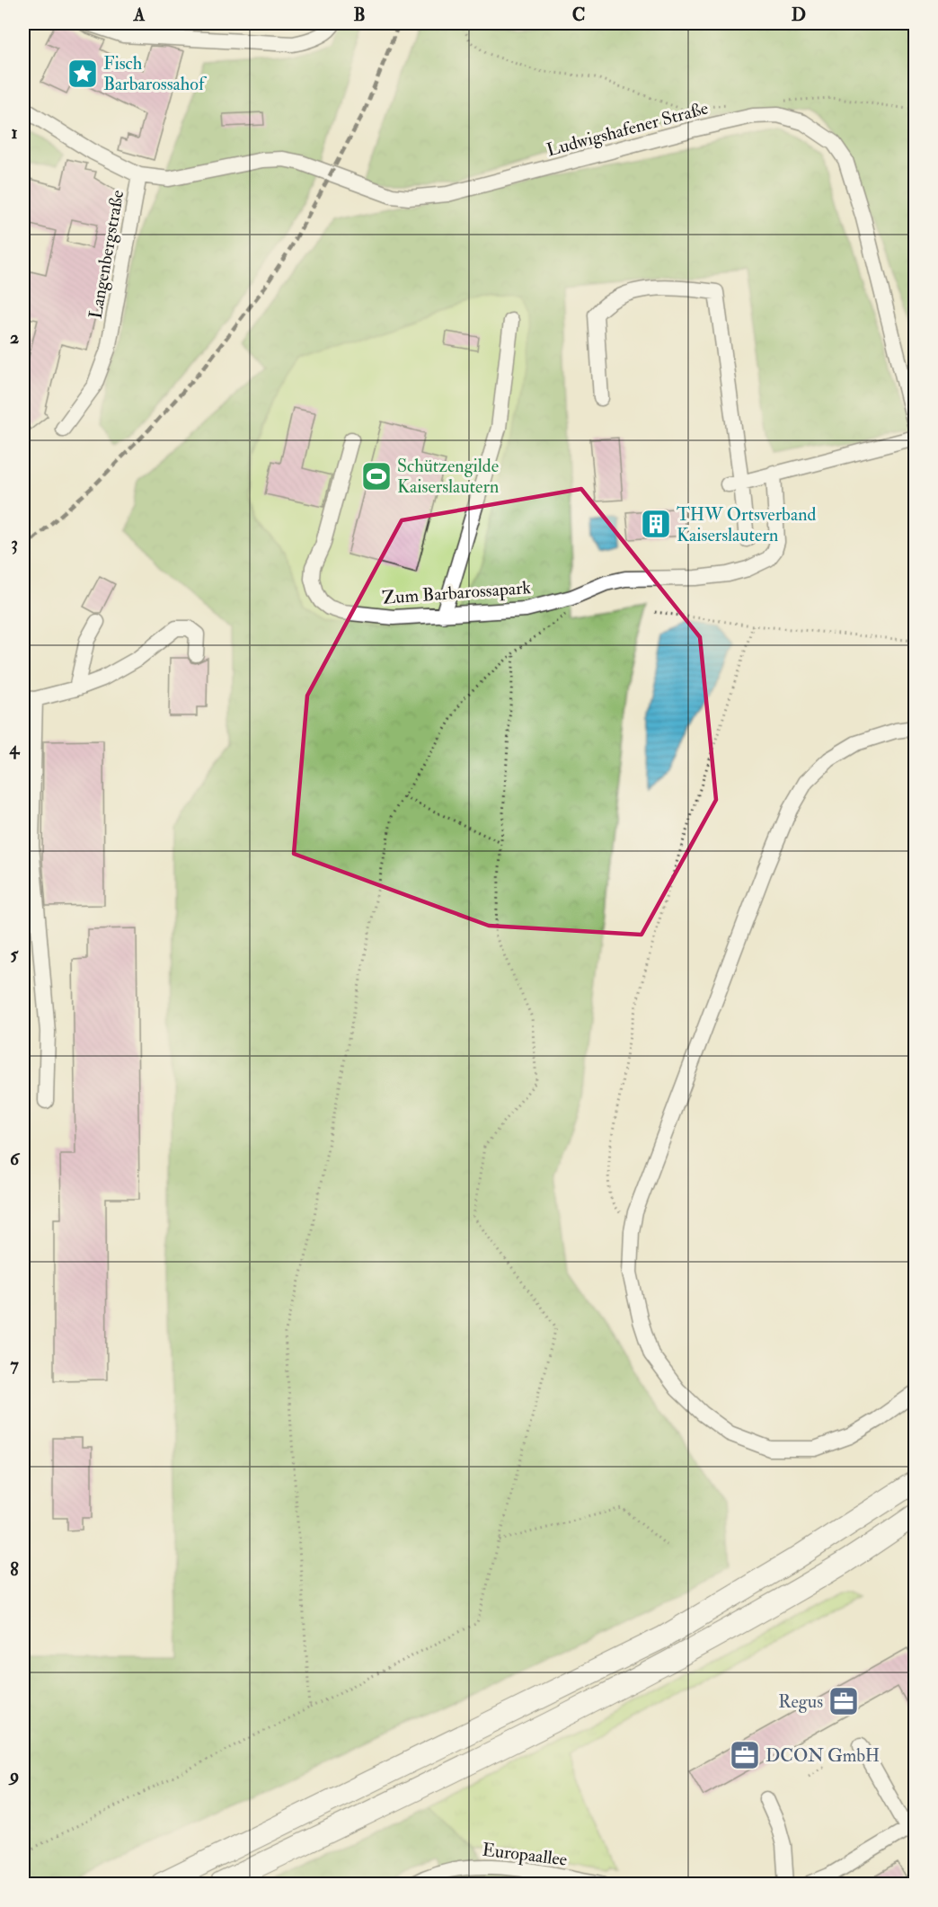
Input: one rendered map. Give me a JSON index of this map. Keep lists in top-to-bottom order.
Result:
{
  "streets": {
    "street": [
      "Ludwigshafener Straße",
      "Langenbergstraße",
      "Zum Barbarossapark",
      "Europaallee"
    ]
  },
  "crossings": [
    ["Ludwigshafener Straße", "Langenbergstraße"]
  ],
  "places": {
    "place": ["Fisch Barbarossahof"],
    "sports": ["Schützengilde Kaiserslautern"],
    "building": ["THW Ortsverband Kaiserslautern"],
    "office": ["Regus", "DCON GmbH"]
  },
  "grid": {
    "columns": [
      "A",
      "B",
      "C",
      "D"
    ],
    "rows": [
      "1",
      "2",
      "3",
      "4",
      "5",
      "6",
      "7",
      "8",
      "9"
    ]
  }
}
